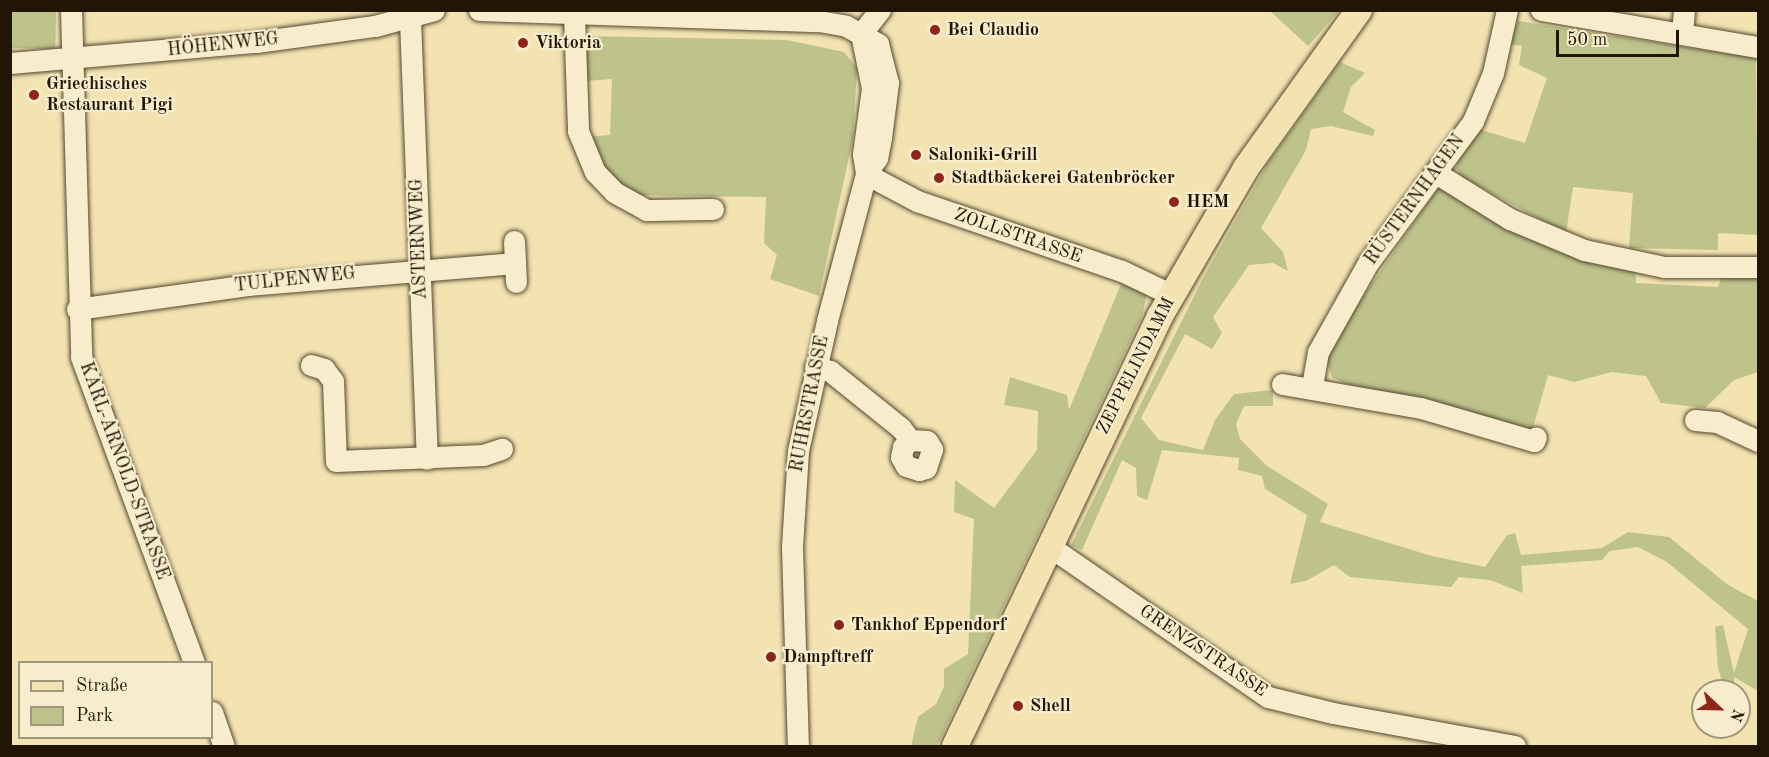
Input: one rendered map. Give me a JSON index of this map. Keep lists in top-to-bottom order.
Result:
{
  "streets": {
    "main road": ["ZEPPELINDAMM"],
    "street": [
      "HÖHENWEG",
      "RÜSTERNHAGEN",
      "ZOLLSTRASSE",
      "ASTERNWEG",
      "TULPENWEG",
      "RUHRSTRASSE",
      "KARL-ARNOLD-STRASSE",
      "GRENZSTRASSE"
    ]
  },
  "crossings": [
    ["HÖHENWEG", "ASTERNWEG"],
    ["HÖHENWEG", "KARL-ARNOLD-STRASSE"],
    ["ZOLLSTRASSE", "ZEPPELINDAMM"],
    ["ZOLLSTRASSE", "RUHRSTRASSE"],
    ["ASTERNWEG", "TULPENWEG"],
    ["TULPENWEG", "KARL-ARNOLD-STRASSE"],
    ["ZEPPELINDAMM", "GRENZSTRASSE"]
  ],
  "places": [
    "Bei Claudio",
    "Viktoria",
    "Griechisches Restaurant Pigi",
    "Saloniki-Grill",
    "Stadtbäckerei Gatenbröcker",
    "HEM",
    "Tankhof Eppendorf",
    "Dampftreff",
    "Shell"
  ],
  "legend": ["Straße", "Park"],
  "scale_bar": "50 m",
  "north": "right"
}
